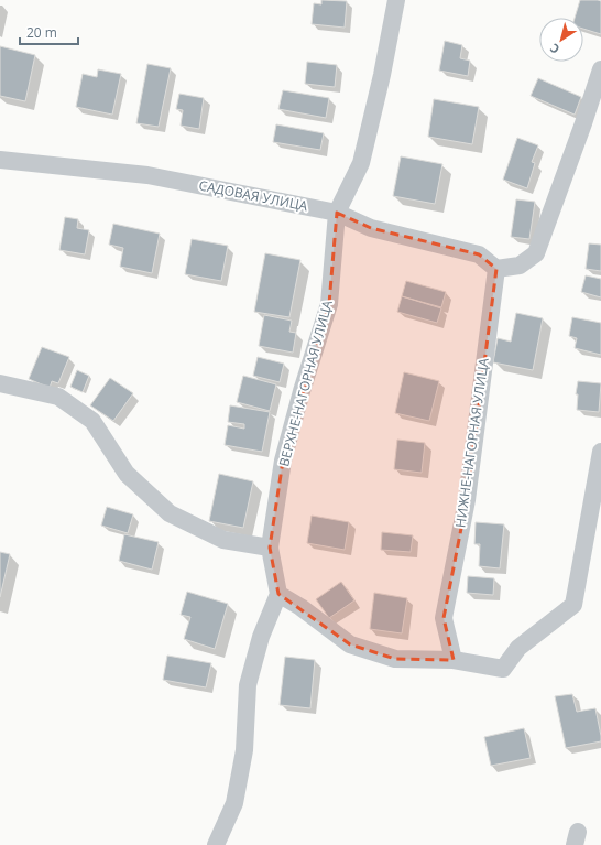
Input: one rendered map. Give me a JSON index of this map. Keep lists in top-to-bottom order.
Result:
{
  "streets": {
    "street": ["САДОВАЯ УЛИЦА", "ВЕРХНЕ-НАГОРНАЯ УЛИЦА", "НИЖНЕ-НАГОРНАЯ УЛИЦА"]
  },
  "crossings": [
    ["САДОВАЯ УЛИЦА", "ВЕРХНЕ-НАГОРНАЯ УЛИЦА"],
    ["САДОВАЯ УЛИЦА", "НИЖНЕ-НАГОРНАЯ УЛИЦА"]
  ],
  "scale_bar": "20 m",
  "north": "bottom left"
}
